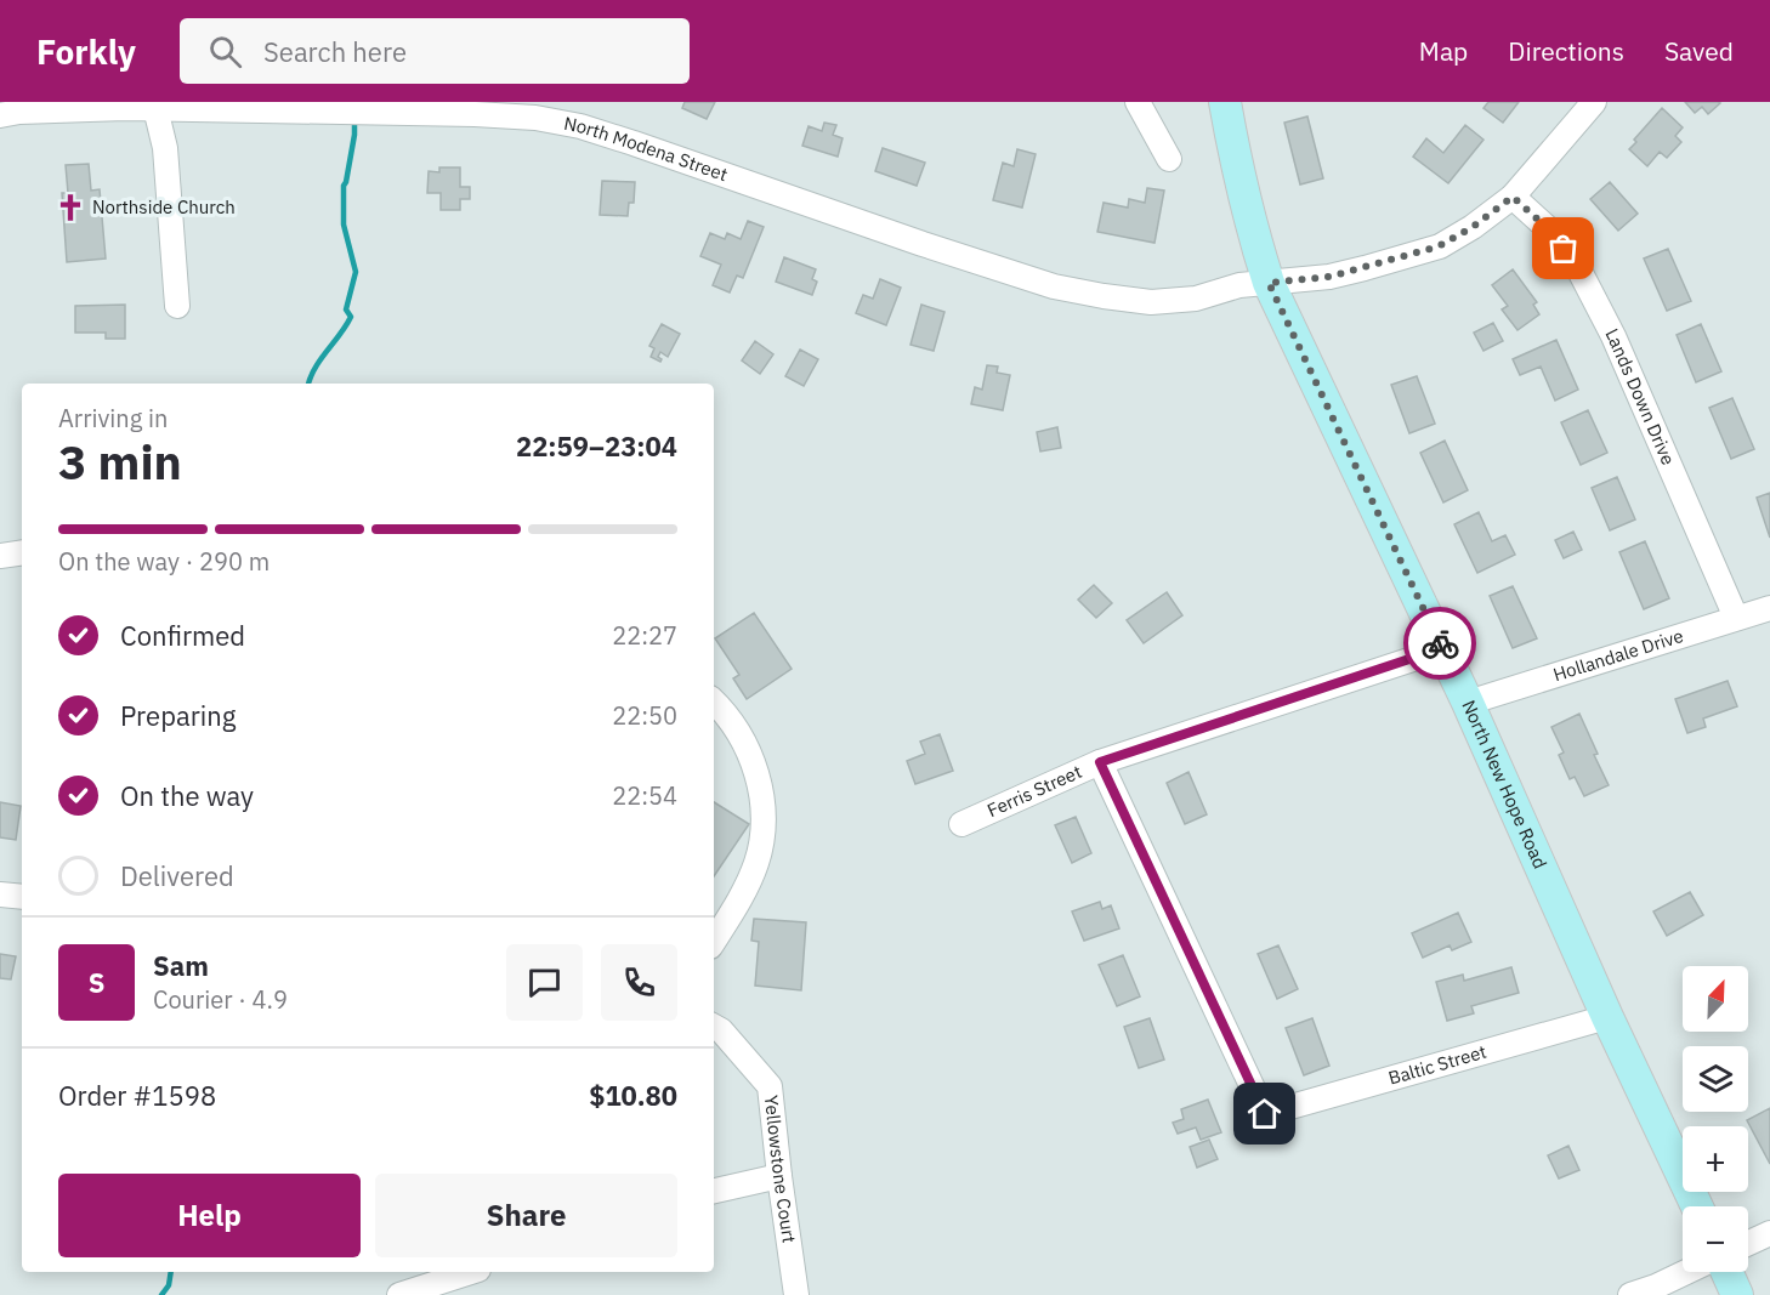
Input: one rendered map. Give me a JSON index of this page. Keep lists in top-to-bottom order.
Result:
{
  "streets": {
    "main road": ["North New Hope Road"],
    "street": [
      "North Modena Street",
      "Lands Down Drive",
      "Hollandale Drive",
      "Ferris Street",
      "Baltic Street",
      "Yellowstone Court"
    ]
  },
  "crossings": [
    ["North Modena Street", "Lands Down Drive"],
    ["North Modena Street", "North New Hope Road"],
    ["Lands Down Drive", "Hollandale Drive"],
    ["Hollandale Drive", "North New Hope Road"],
    ["North New Hope Road", "Ferris Street"],
    ["North New Hope Road", "Baltic Street"],
    ["Ferris Street", "Baltic Street"]
  ],
  "places": {
    "church": ["Northside Church"]
  },
  "north": "top right",
  "page": {
    "header": "Forkly",
    "search": "Search here",
    "nav": ["Map", "Directions", "Saved"],
    "heading": ["3 min", "Arriving in", "22:59–23:04"],
    "panel": [
      "Sam",
      "Courier · 4.9",
      "Order #1598",
      "$10.80"
    ],
    "bar": "On the way · 290 m",
    "list": [
      ["Confirmed", "22:27"],
      ["Preparing", "22:50"],
      ["On the way", "22:54"],
      "Delivered"
    ],
    "round": "S",
    "map_buttons": ["+", "−"],
    "buttons": ["Help", "Share"]
  }
}
